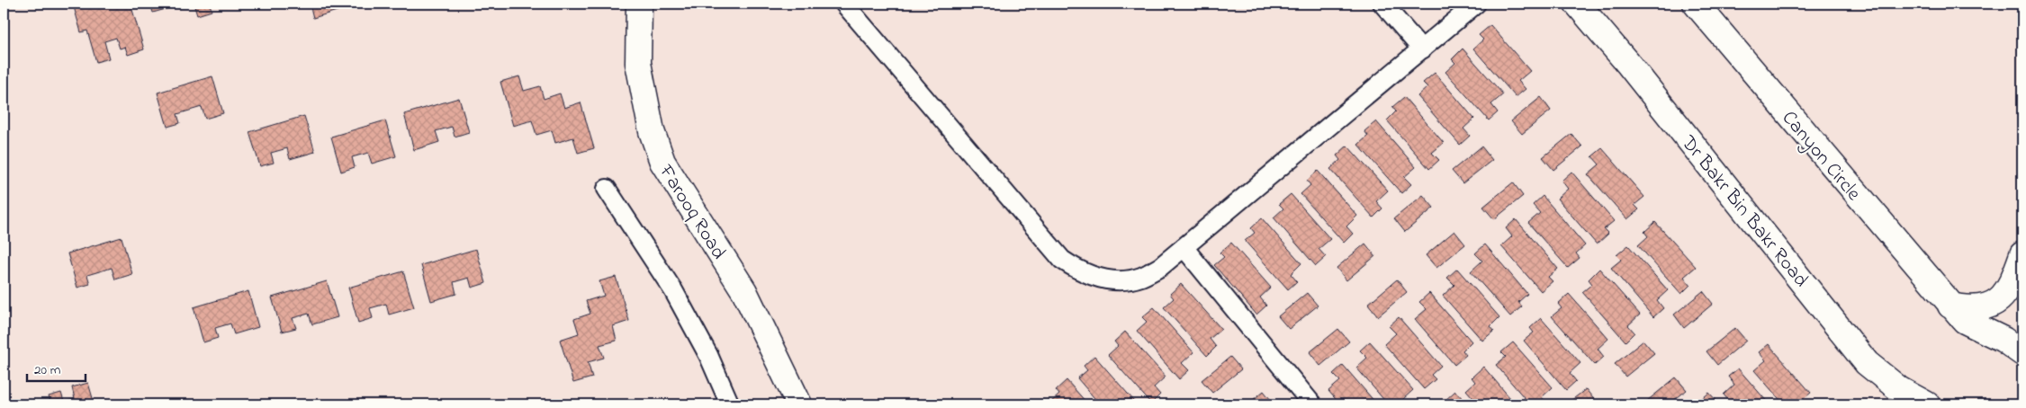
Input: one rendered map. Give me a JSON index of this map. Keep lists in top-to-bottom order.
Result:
{
  "streets": {
    "street": ["Canyon Circle", "Dr Bakr Bin Bakr Road", "Farooq Road"]
  },
  "scale_bar": "20 m"
}
